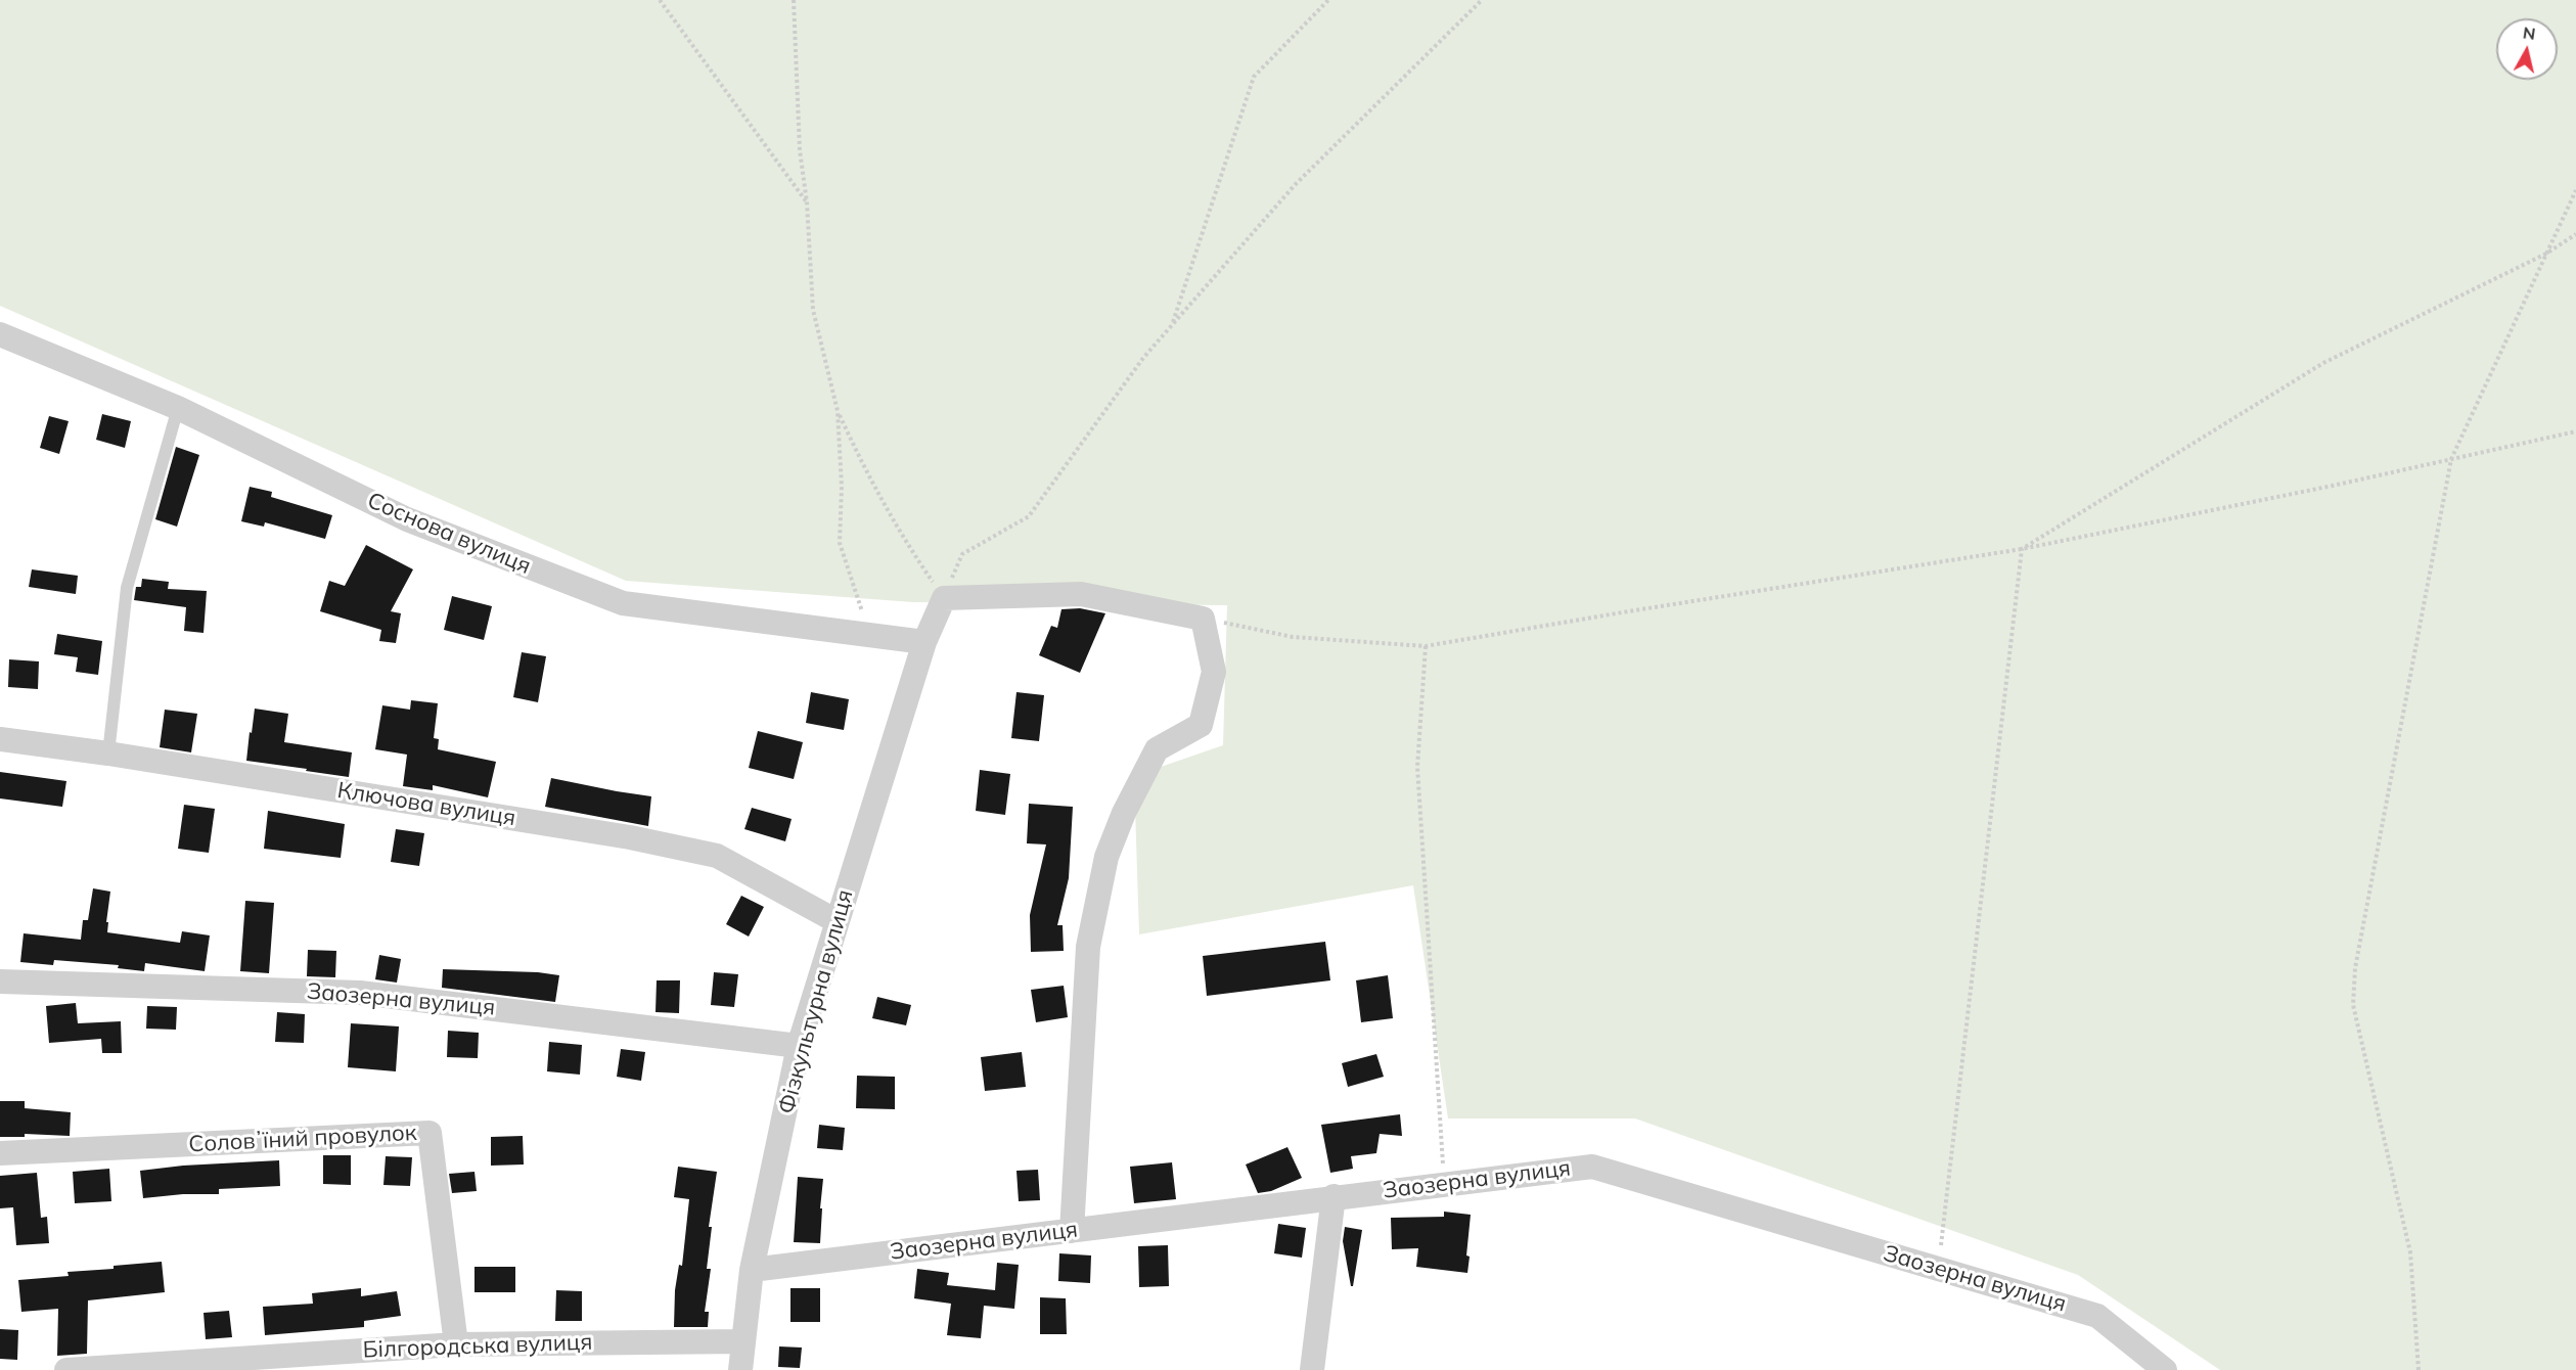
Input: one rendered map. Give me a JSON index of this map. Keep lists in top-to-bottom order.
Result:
{
  "streets": {
    "street": [
      "Соснова вулиця",
      "Ключова вулиця",
      "Заозерна вулиця",
      "Фізкультурна вулиця",
      "Соловʼїний провулок",
      "Білгородська вулиця"
    ]
  },
  "crossings": [
    ["Соснова вулиця", "Фізкультурна вулиця"],
    ["Ключова вулиця", "Фізкультурна вулиця"],
    ["Заозерна вулиця", "Фізкультурна вулиця"],
    ["Фізкультурна вулиця", "Білгородська вулиця"],
    ["Соловʼїний провулок", "Білгородська вулиця"]
  ],
  "north": "top"
}
